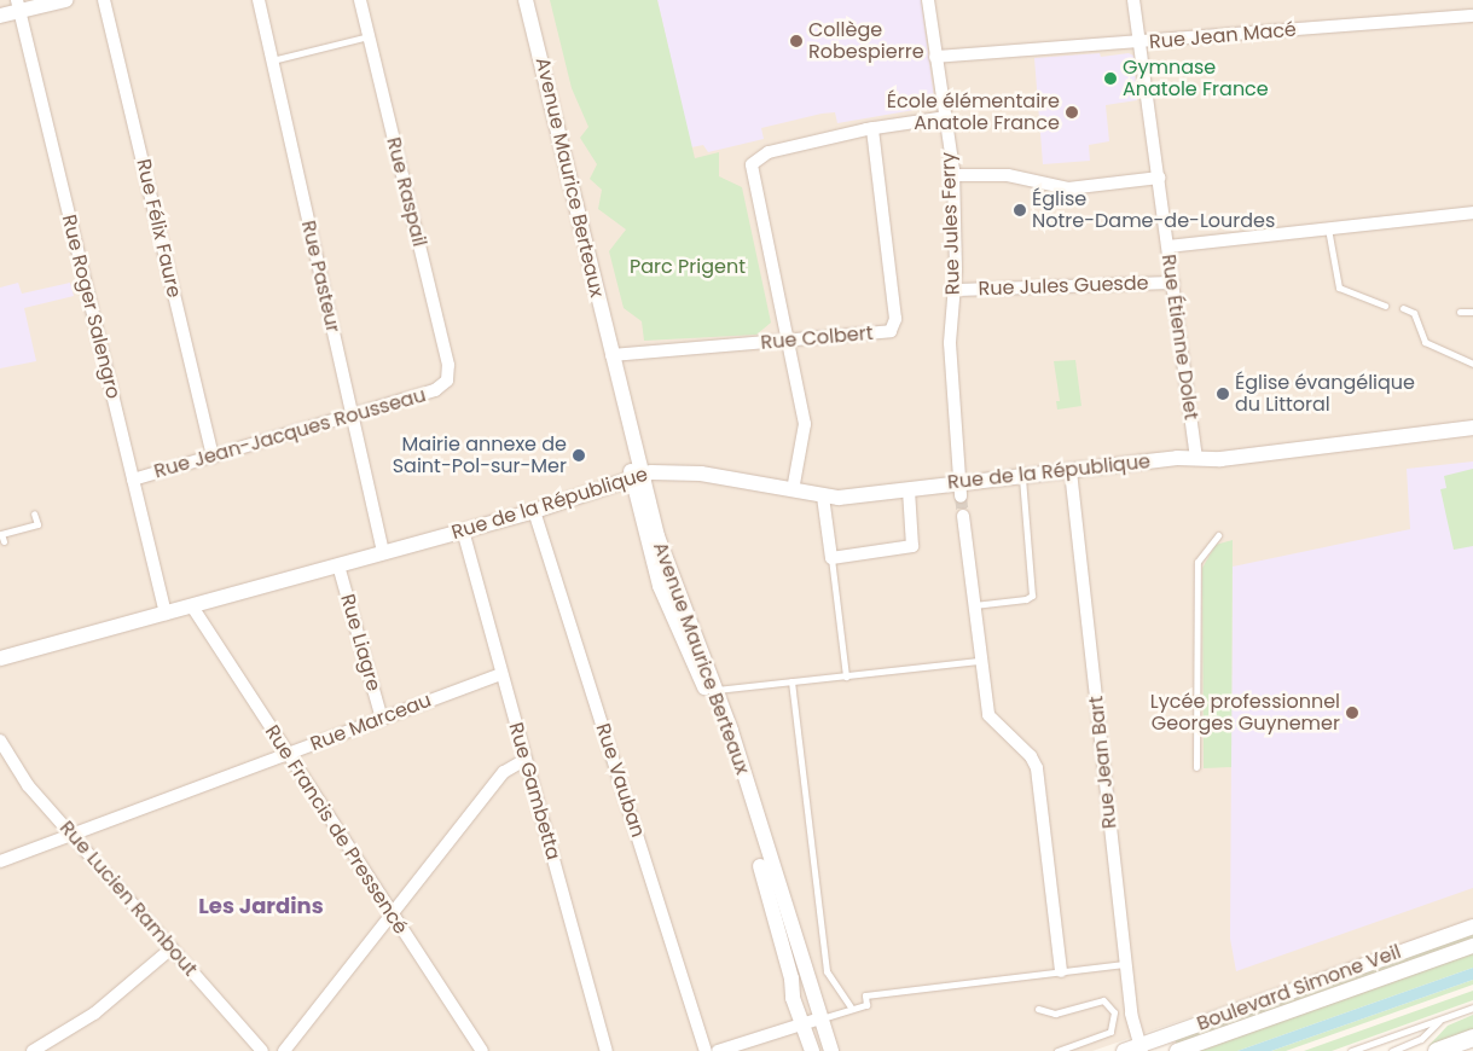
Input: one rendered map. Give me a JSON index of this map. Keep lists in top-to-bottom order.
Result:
{
  "streets": {
    "street": [
      "Rue Jean Macé",
      "Avenue Maurice Berteaux",
      "Rue Raspail",
      "Rue Jules Ferry",
      "Rue Félix Faure",
      "Rue Pasteur",
      "Rue Jules Guesde",
      "Rue Roger Salengro",
      "Rue Étienne Dolet",
      "Rue Colbert",
      "Rue Jean-Jacques Rousseau",
      "Rue de la République",
      "Rue Liagre",
      "Rue Marceau",
      "Rue Jean Bart",
      "Rue Vauban",
      "Rue Gambetta",
      "Rue Francis de Pressencé",
      "Rue Lucien Rambout",
      "Boulevard Simone Veil"
    ]
  },
  "crossings": [
    ["Rue Jean Macé", "Rue Jules Ferry"],
    ["Rue Jean Macé", "Rue Étienne Dolet"],
    ["Avenue Maurice Berteaux", "Rue Colbert"],
    ["Avenue Maurice Berteaux", "Rue de la République"],
    ["Rue Raspail", "Rue Jean-Jacques Rousseau"],
    ["Rue Jules Ferry", "Rue Jules Guesde"],
    ["Rue Jules Ferry", "Rue de la République"],
    ["Rue Félix Faure", "Rue Jean-Jacques Rousseau"],
    ["Rue Pasteur", "Rue Jean-Jacques Rousseau"],
    ["Rue Pasteur", "Rue de la République"],
    ["Rue Jules Guesde", "Rue Étienne Dolet"],
    ["Rue Roger Salengro", "Rue Jean-Jacques Rousseau"],
    ["Rue Roger Salengro", "Rue de la République"],
    ["Rue Étienne Dolet", "Rue de la République"],
    ["Rue de la République", "Rue Liagre"],
    ["Rue de la République", "Rue Jean Bart"],
    ["Rue de la République", "Rue Vauban"],
    ["Rue de la République", "Rue Gambetta"],
    ["Rue de la République", "Rue Francis de Pressencé"],
    ["Rue Liagre", "Rue Marceau"],
    ["Rue Marceau", "Rue Gambetta"],
    ["Rue Marceau", "Rue Francis de Pressencé"],
    ["Rue Marceau", "Rue Lucien Rambout"],
    ["Rue Jean Bart", "Boulevard Simone Veil"]
  ],
  "districts": ["Les Jardins"],
  "parks": ["Parc Prigent"],
  "places": [
    "Collège Robespierre",
    "Gymnase Anatole France",
    "École élémentaire Anatole France",
    "Église Notre-Dame-de-Lourdes",
    "Église évangélique du Littoral",
    "Mairie annexe de Saint-Pol-sur-Mer",
    "Lycée professionnel Georges Guynemer"
  ]
}
